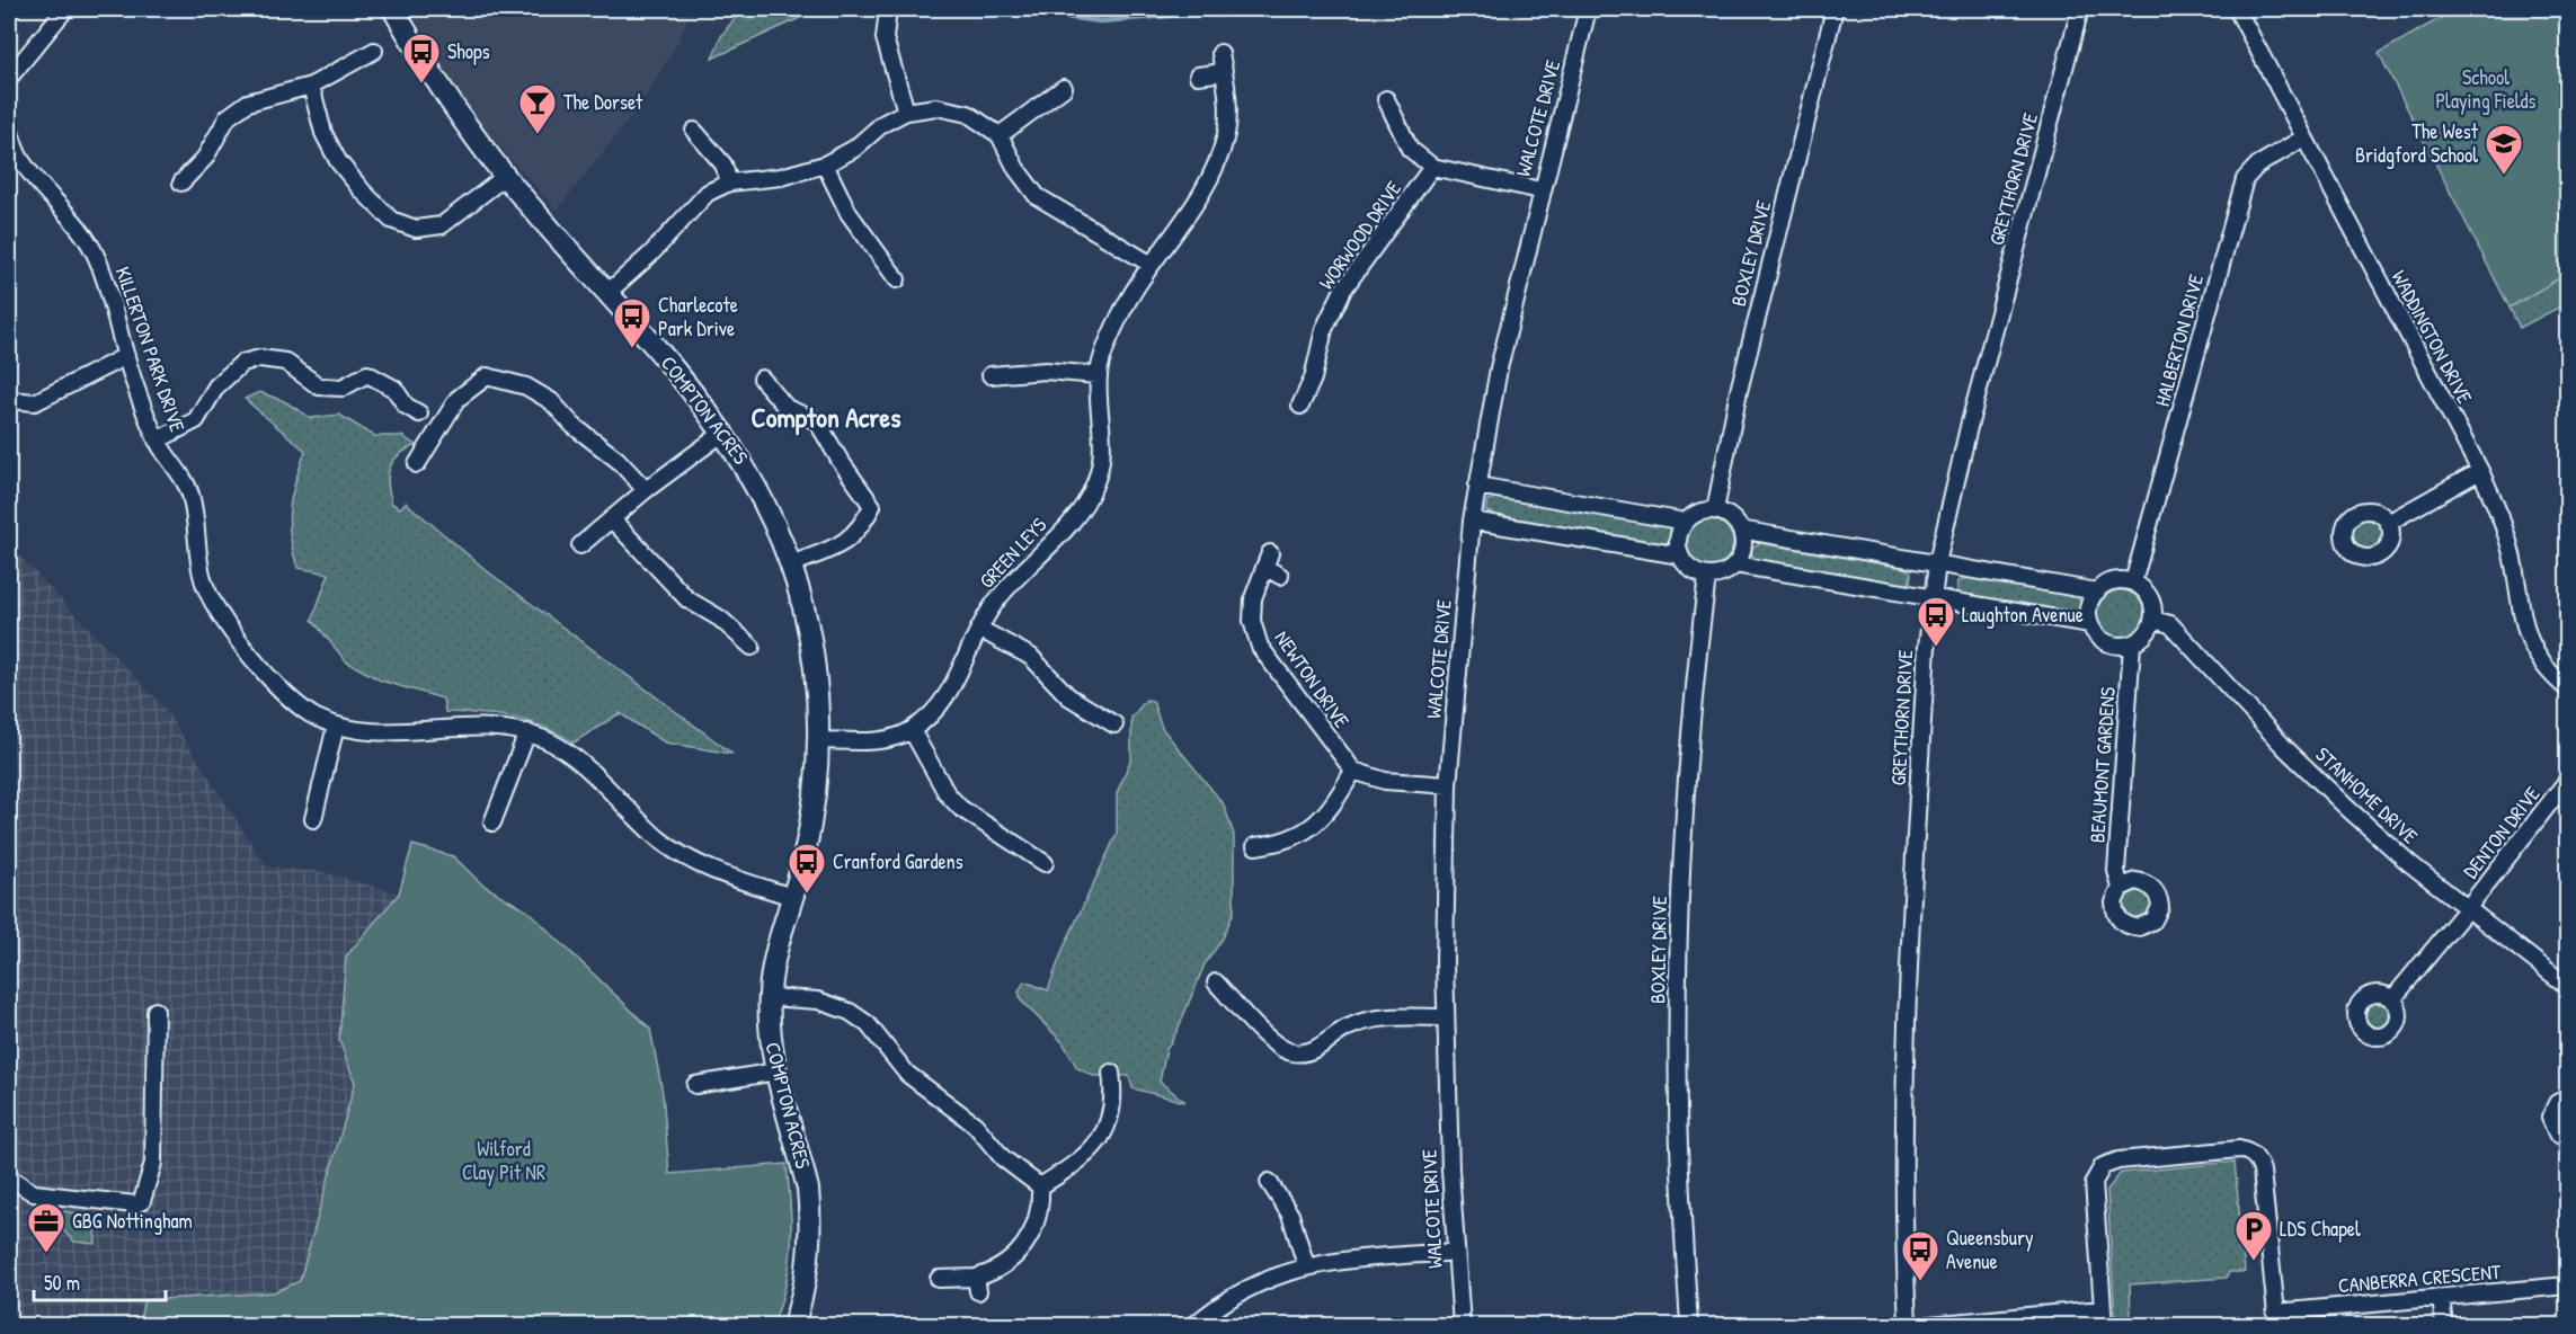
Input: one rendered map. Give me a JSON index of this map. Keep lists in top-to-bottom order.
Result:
{
  "streets": {
    "street": [
      "WALCOTE DRIVE",
      "GREYTHORN DRIVE",
      "WORWOOD DRIVE",
      "BOXLEY DRIVE",
      "WADDINGTON DRIVE",
      "HALBERTON DRIVE",
      "KILLERTON PARK DRIVE",
      "COMPTON ACRES",
      "GREEN LEYS",
      "NEWTON DRIVE",
      "BEAUMONT GARDENS",
      "STANHOME DRIVE",
      "DENTON DRIVE",
      "CANBERRA CRESCENT"
    ]
  },
  "crossings": [
    ["WADDINGTON DRIVE", "HALBERTON DRIVE"],
    ["HALBERTON DRIVE", "BEAUMONT GARDENS"],
    ["HALBERTON DRIVE", "STANHOME DRIVE"],
    ["KILLERTON PARK DRIVE", "COMPTON ACRES"],
    ["COMPTON ACRES", "GREEN LEYS"],
    ["BEAUMONT GARDENS", "STANHOME DRIVE"],
    ["STANHOME DRIVE", "DENTON DRIVE"]
  ],
  "districts": ["Compton Acres"],
  "parks": ["School Playing Fields", "Wilford Clay Pit NR"],
  "places": {
    "bus stop": [
      "Shops",
      "Charlecote Park Drive",
      "Laughton Avenue",
      "Cranford Gardens",
      "Queensbury Avenue"
    ],
    "bar": ["The Dorset"],
    "school or university": ["The West Bridgford School"],
    "office": ["GBG Nottingham"],
    "parking": ["LDS Chapel"]
  },
  "scale_bar": "50 m"
}
